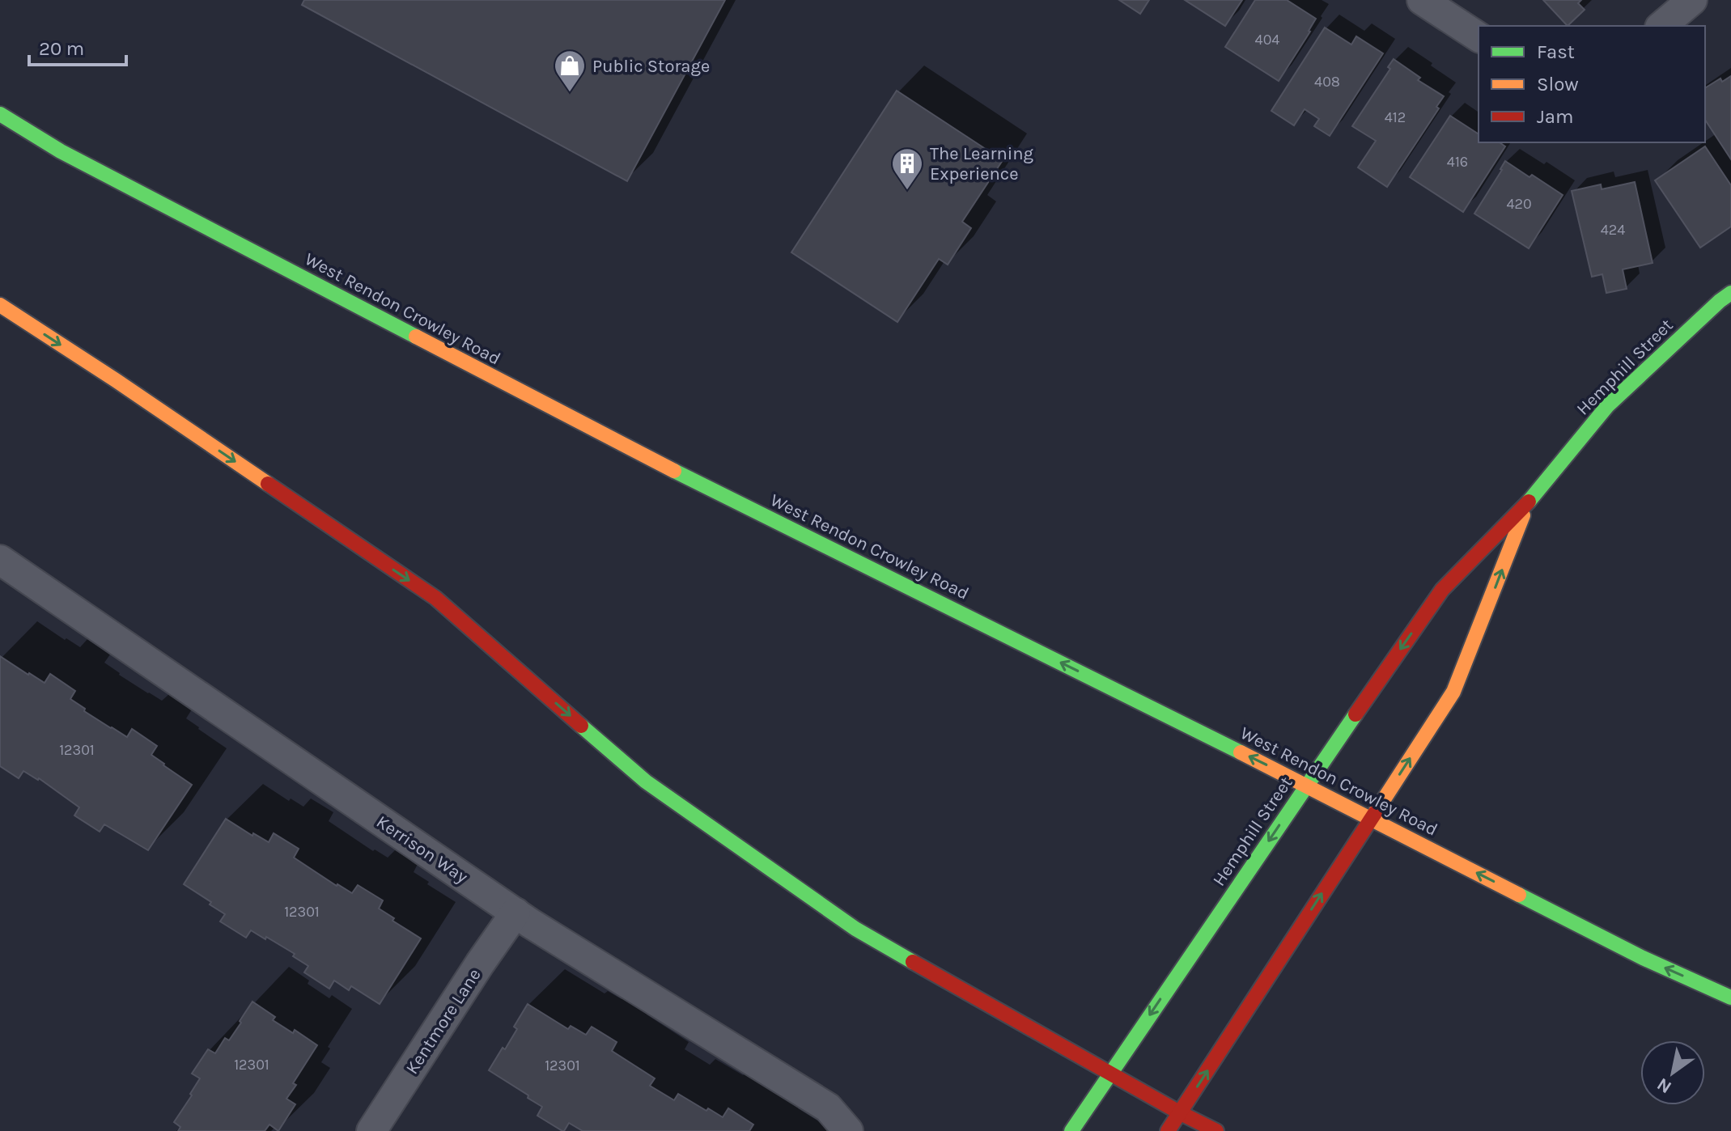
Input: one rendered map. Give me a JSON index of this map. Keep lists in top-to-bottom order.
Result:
{
  "streets": {
    "main road": ["West Rendon Crowley Road", "Hemphill Street"],
    "street": ["Kerrison Way", "Kentmore Lane"]
  },
  "crossings": [
    ["West Rendon Crowley Road", "Hemphill Street"],
    ["Kerrison Way", "Kentmore Lane"]
  ],
  "one_way": ["West Rendon Crowley Road"],
  "places": {
    "shop": ["Public Storage"],
    "building": ["The Learning Experience"]
  },
  "house_numbers": [
    "404",
    "408",
    "412",
    "416",
    "420",
    "424",
    "12301",
    "12301",
    "12301",
    "12301"
  ],
  "legend": ["Fast", "Slow", "Jam"],
  "scale_bar": "20 m",
  "north": "bottom left"
}
